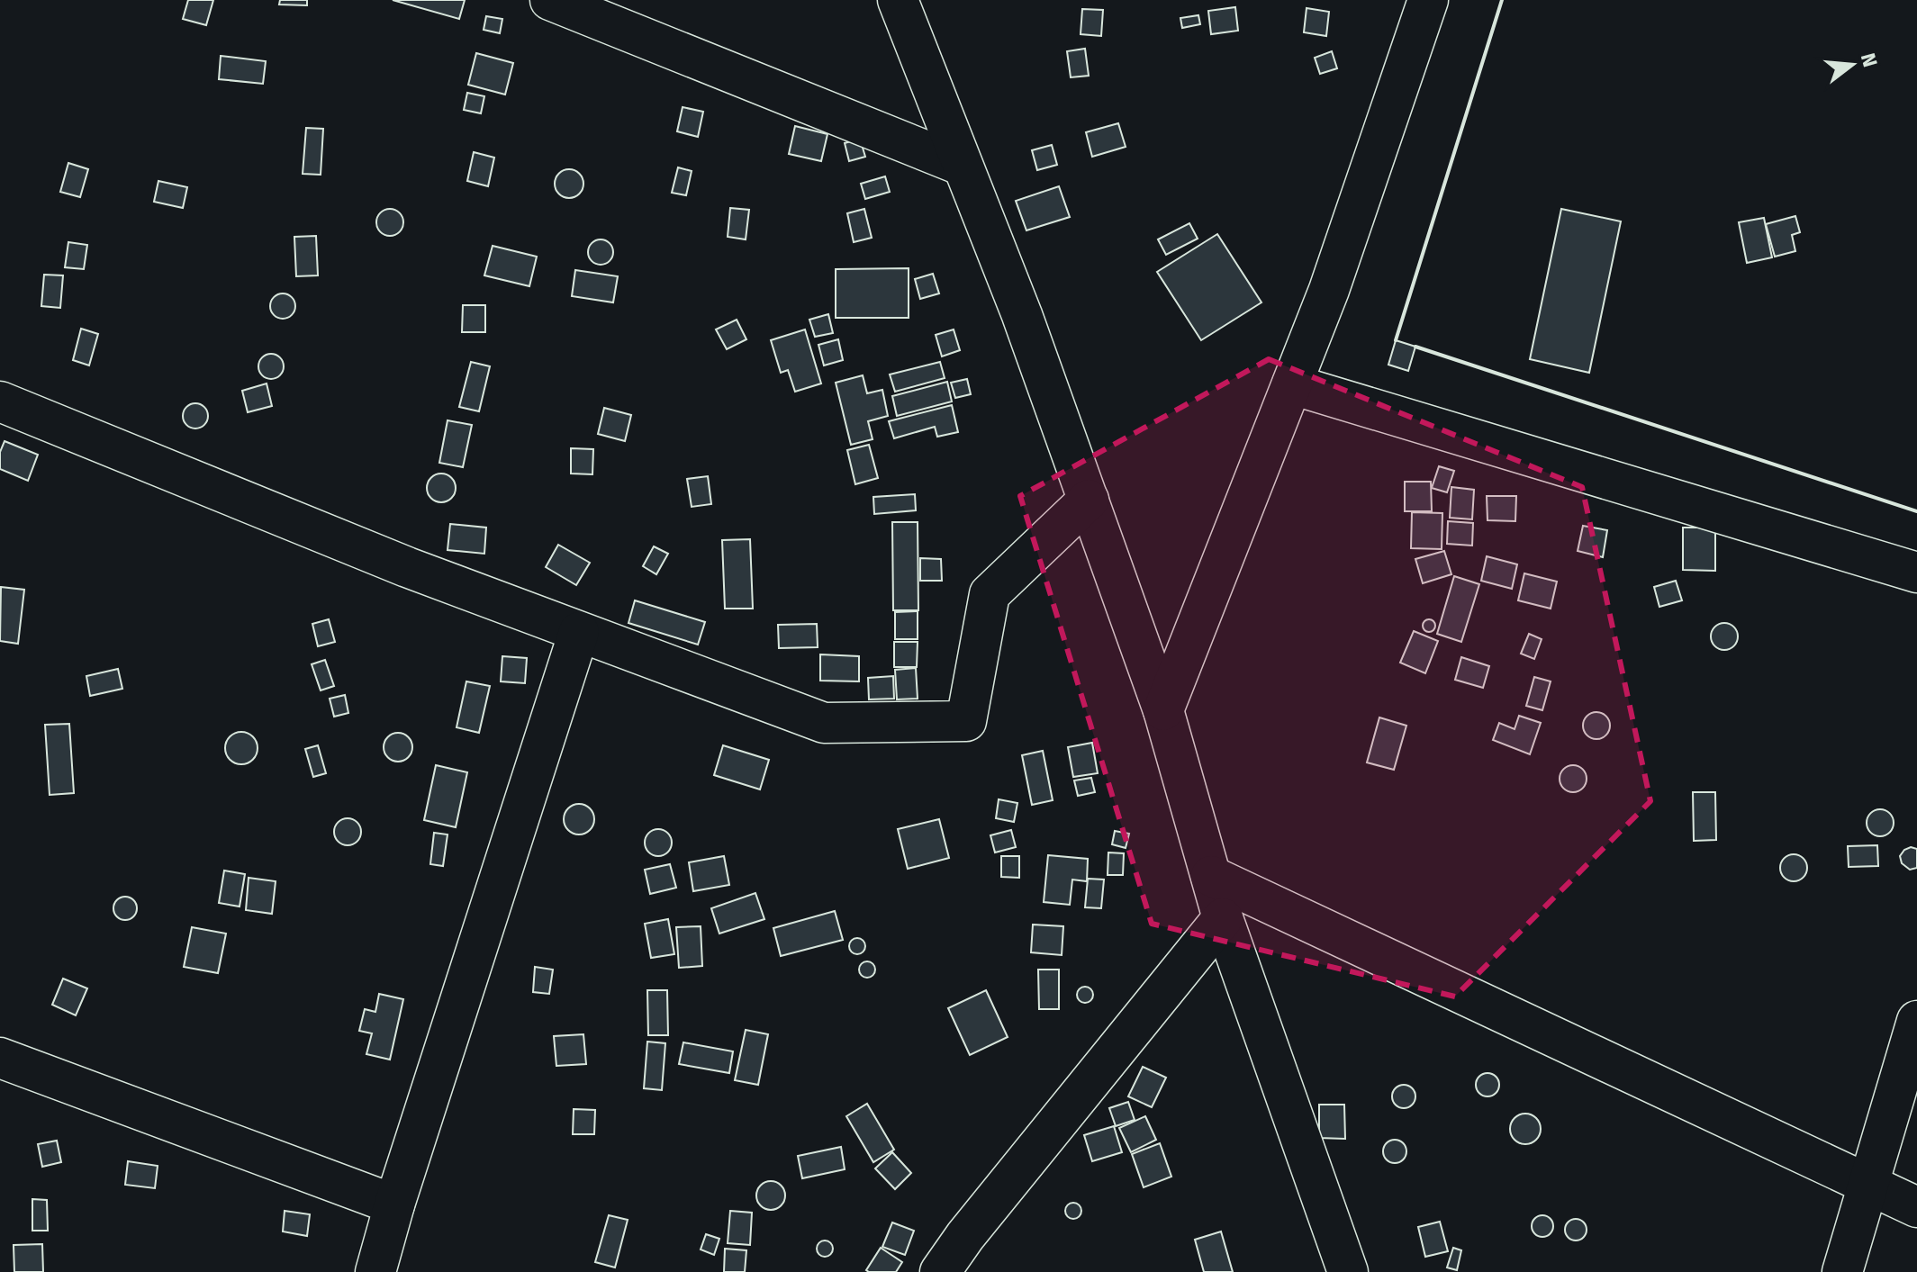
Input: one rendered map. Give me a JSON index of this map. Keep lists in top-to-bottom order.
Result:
{
  "north": "right"
}
